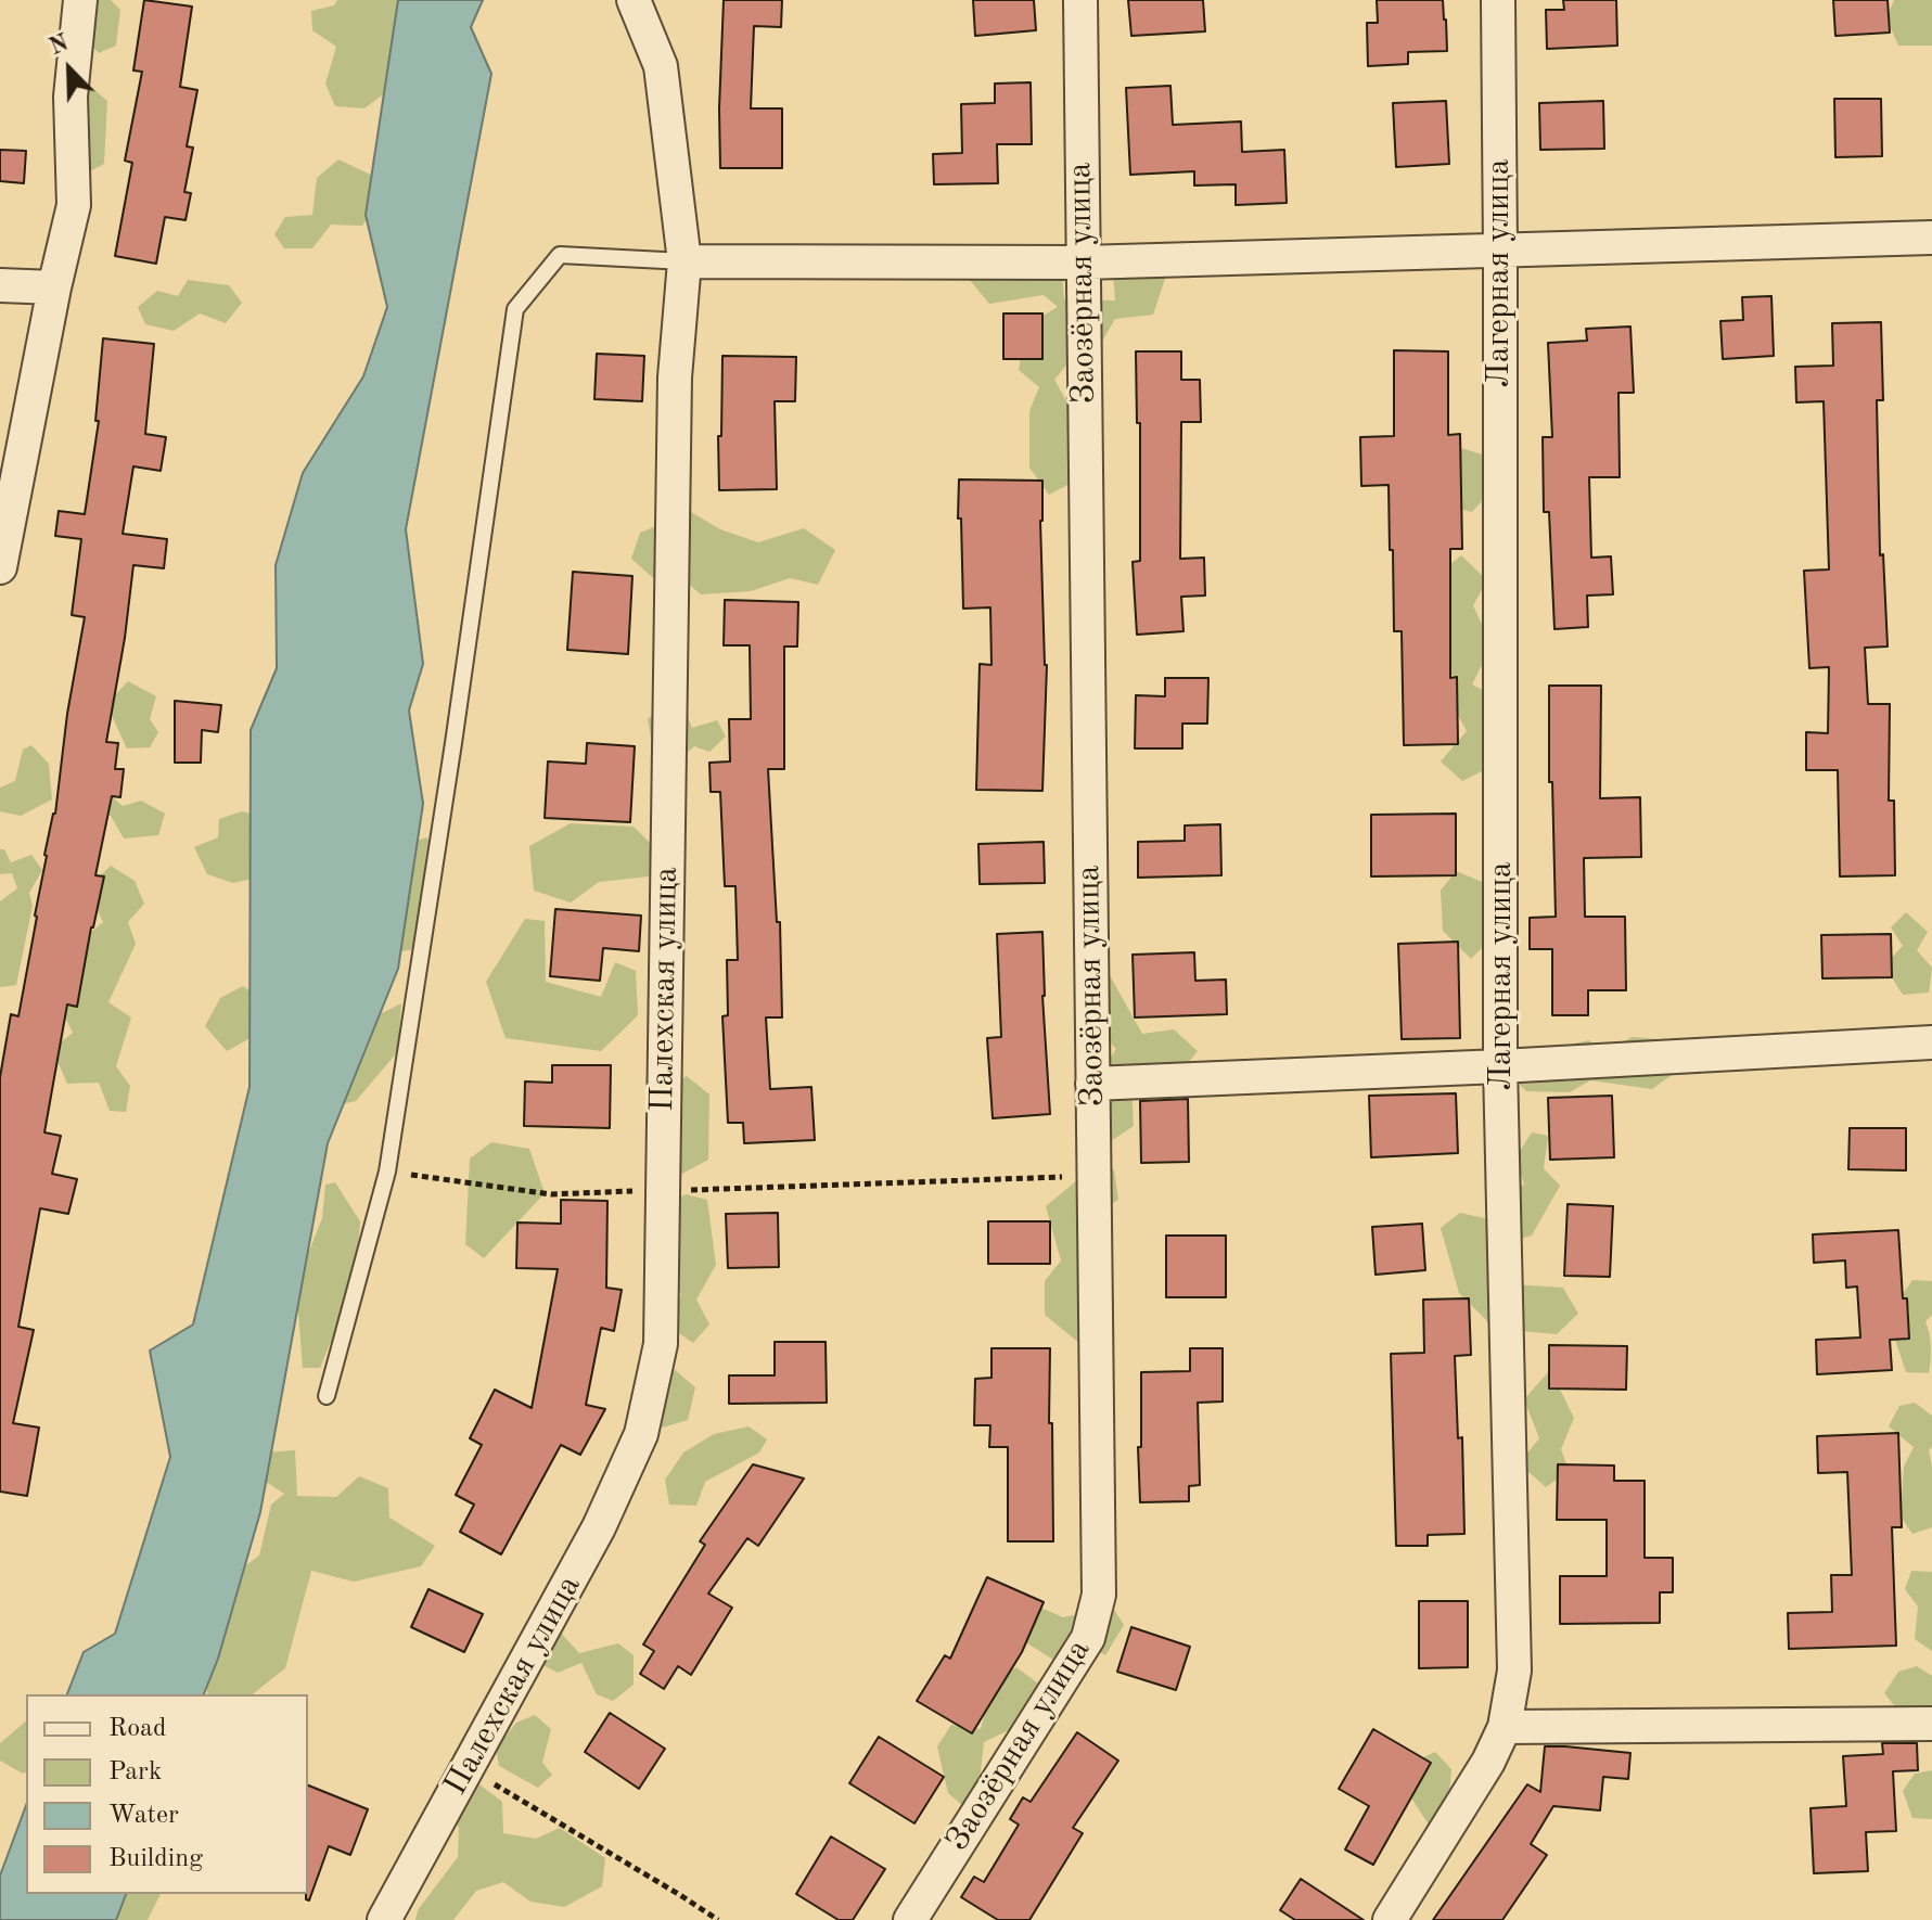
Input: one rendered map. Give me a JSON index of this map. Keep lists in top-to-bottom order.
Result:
{
  "streets": {
    "street": ["Лагерная улица", "Заозёрная улица", "Палехская улица"]
  },
  "legend": [
    "Road",
    "Park",
    "Water",
    "Building"
  ],
  "north": "top left"
}
